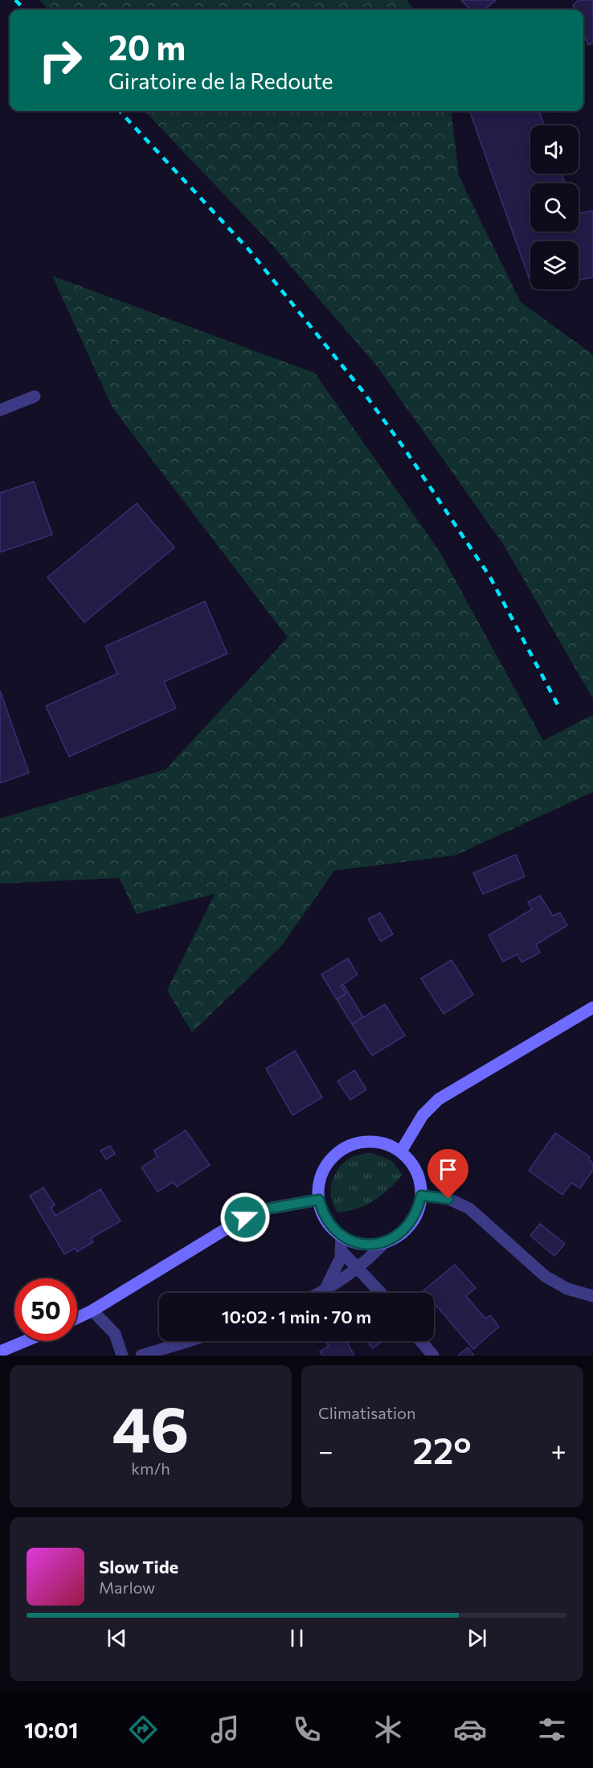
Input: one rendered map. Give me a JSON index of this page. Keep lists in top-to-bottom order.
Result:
{
  "page": {
    "turn": ["20 m", "Giratoire de la Redoute"],
    "limit": "50",
    "trip": "10:02 · 1 min · 70 m",
    "tile": [
      ["46", "km/h"],
      "Climatisation"
    ],
    "heat": ["−", "22°", "+"],
    "song": ["Slow Tide", "Marlow"],
    "tabs": "10:01"
  }
}
